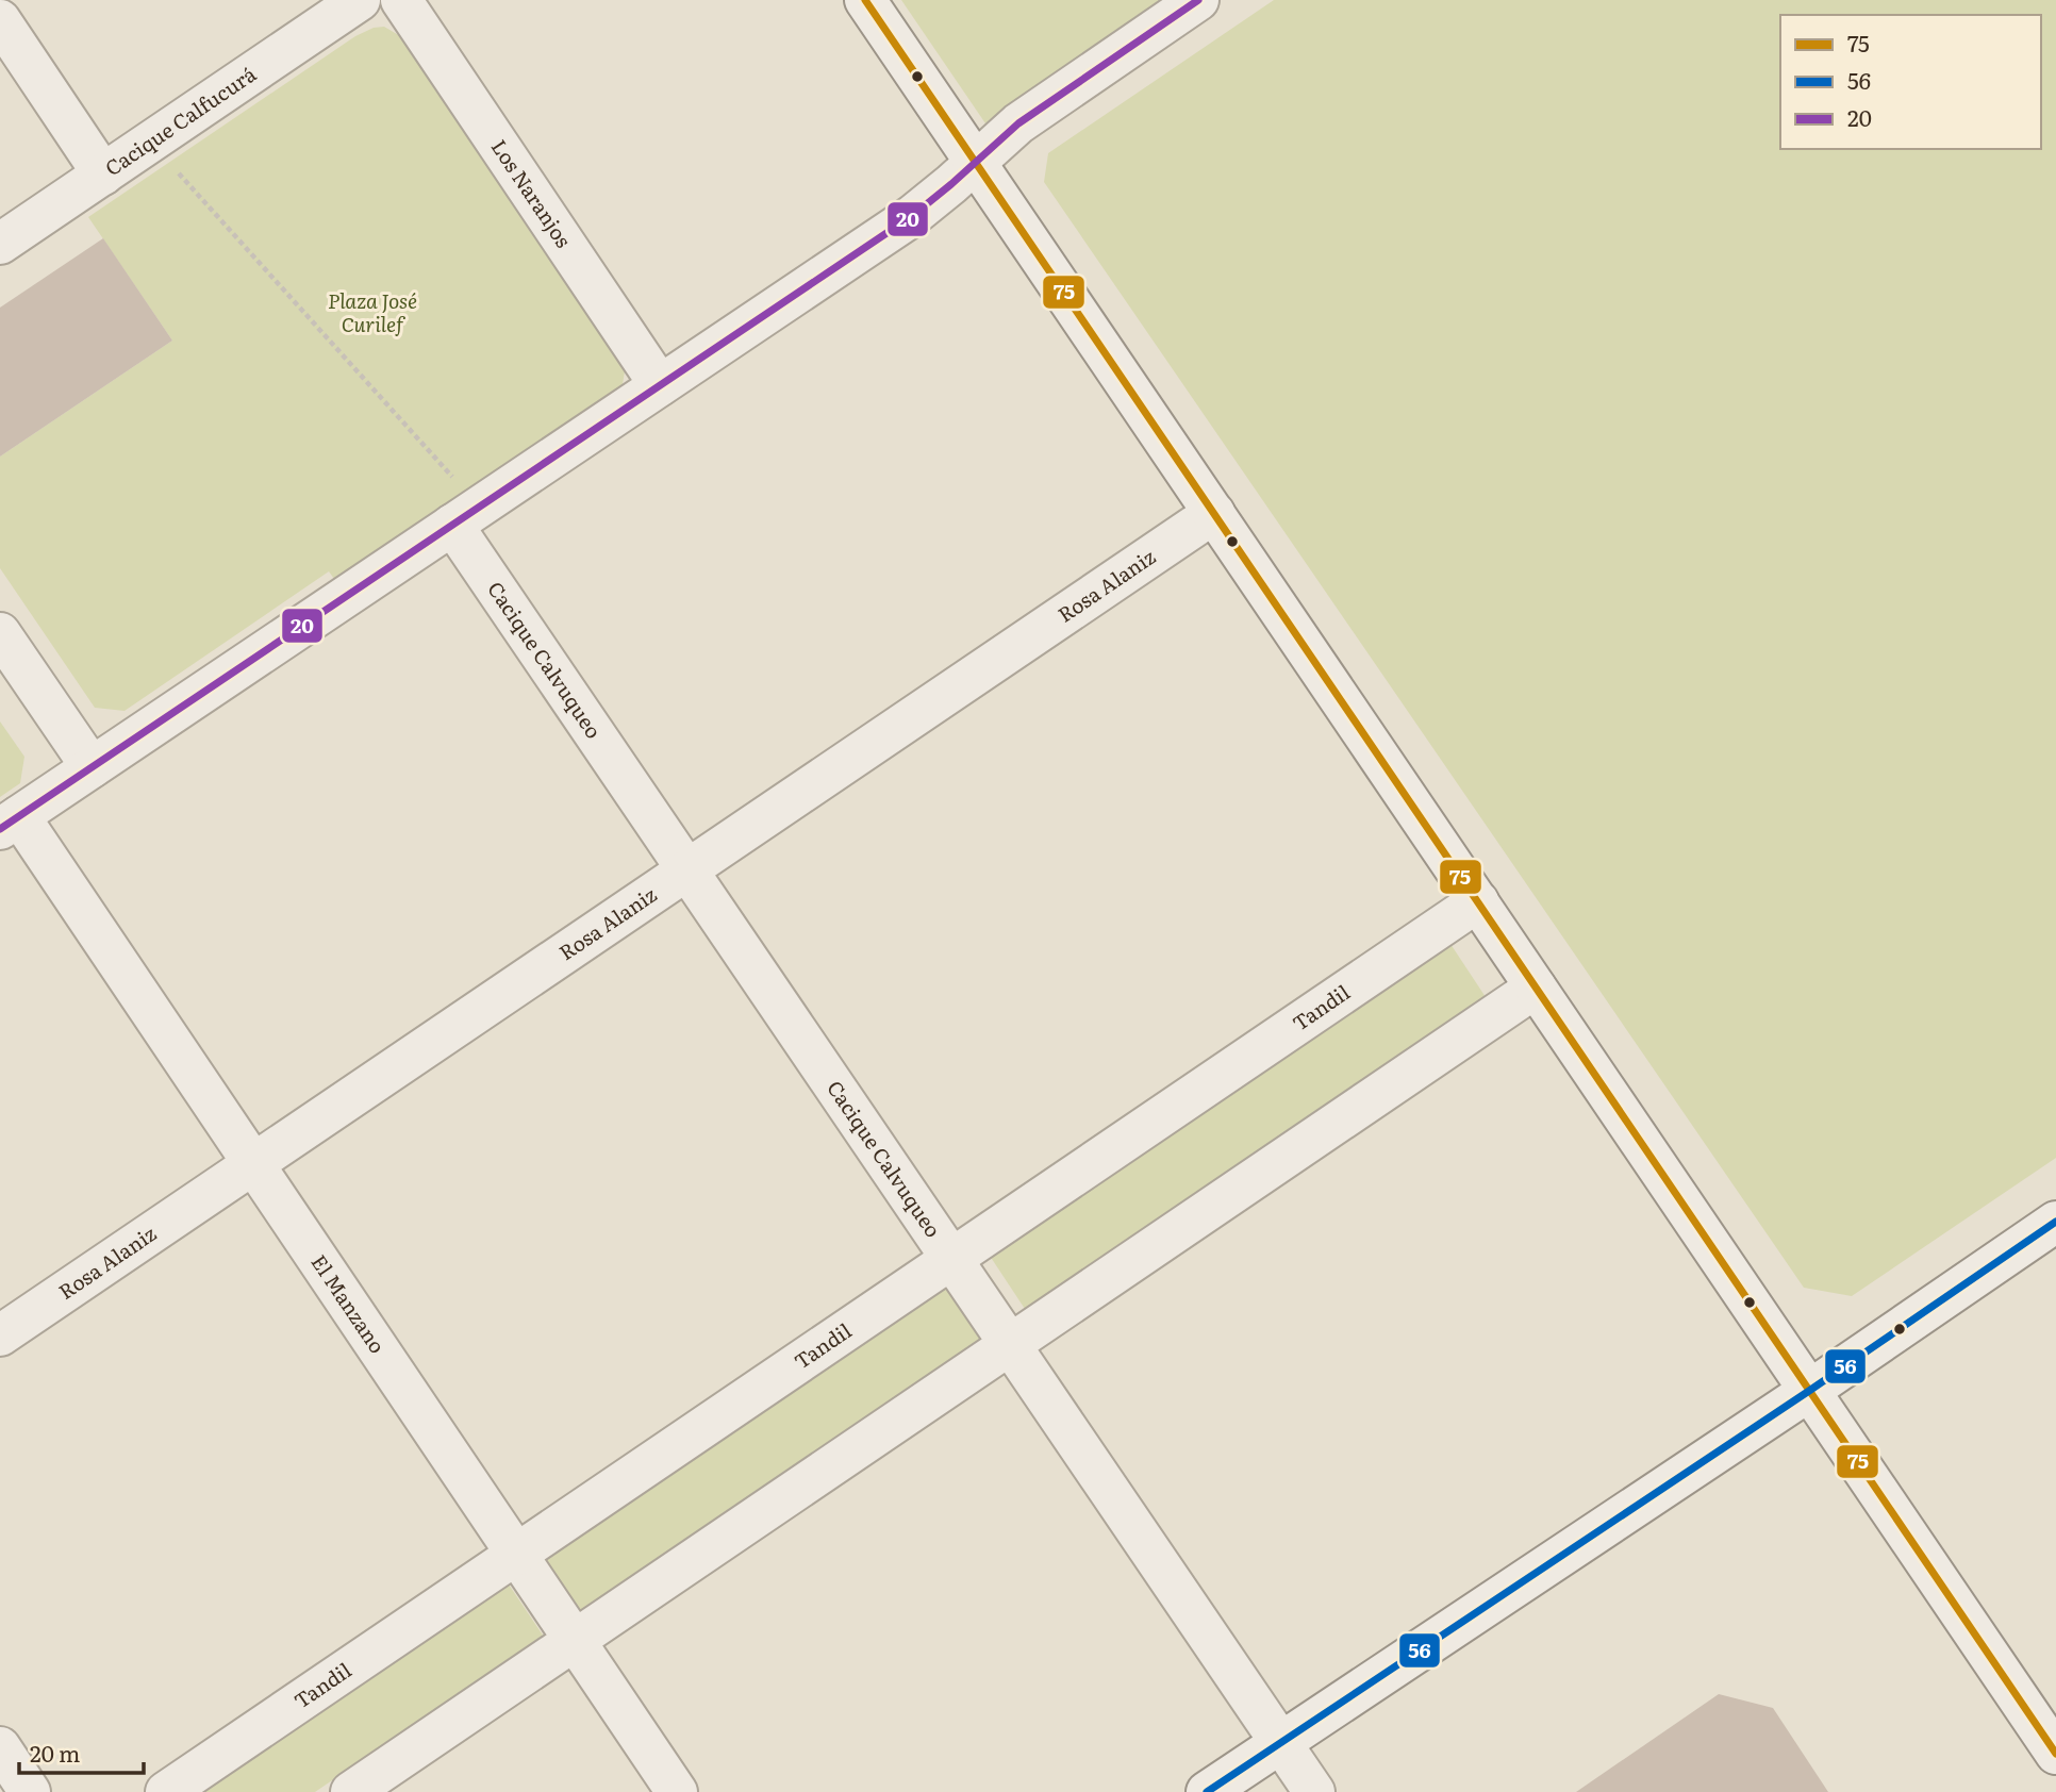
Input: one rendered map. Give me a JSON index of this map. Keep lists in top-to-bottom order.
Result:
{
  "streets": {
    "street": [
      "Cacique Calfucurá",
      "Los Naranjos",
      "Rosa Alaniz",
      "Cacique Calvuqueo",
      "Tandil",
      "El Manzano"
    ]
  },
  "crossings": [
    ["Rosa Alaniz", "Cacique Calvuqueo"],
    ["Rosa Alaniz", "El Manzano"],
    ["Cacique Calvuqueo", "Tandil"],
    ["Tandil", "El Manzano"]
  ],
  "parks": ["Plaza José Curilef"],
  "lines": ["transit line 75", "transit line 20", "transit line 56"],
  "legend": ["75", "56", "20"],
  "scale_bar": "20 m"
}
